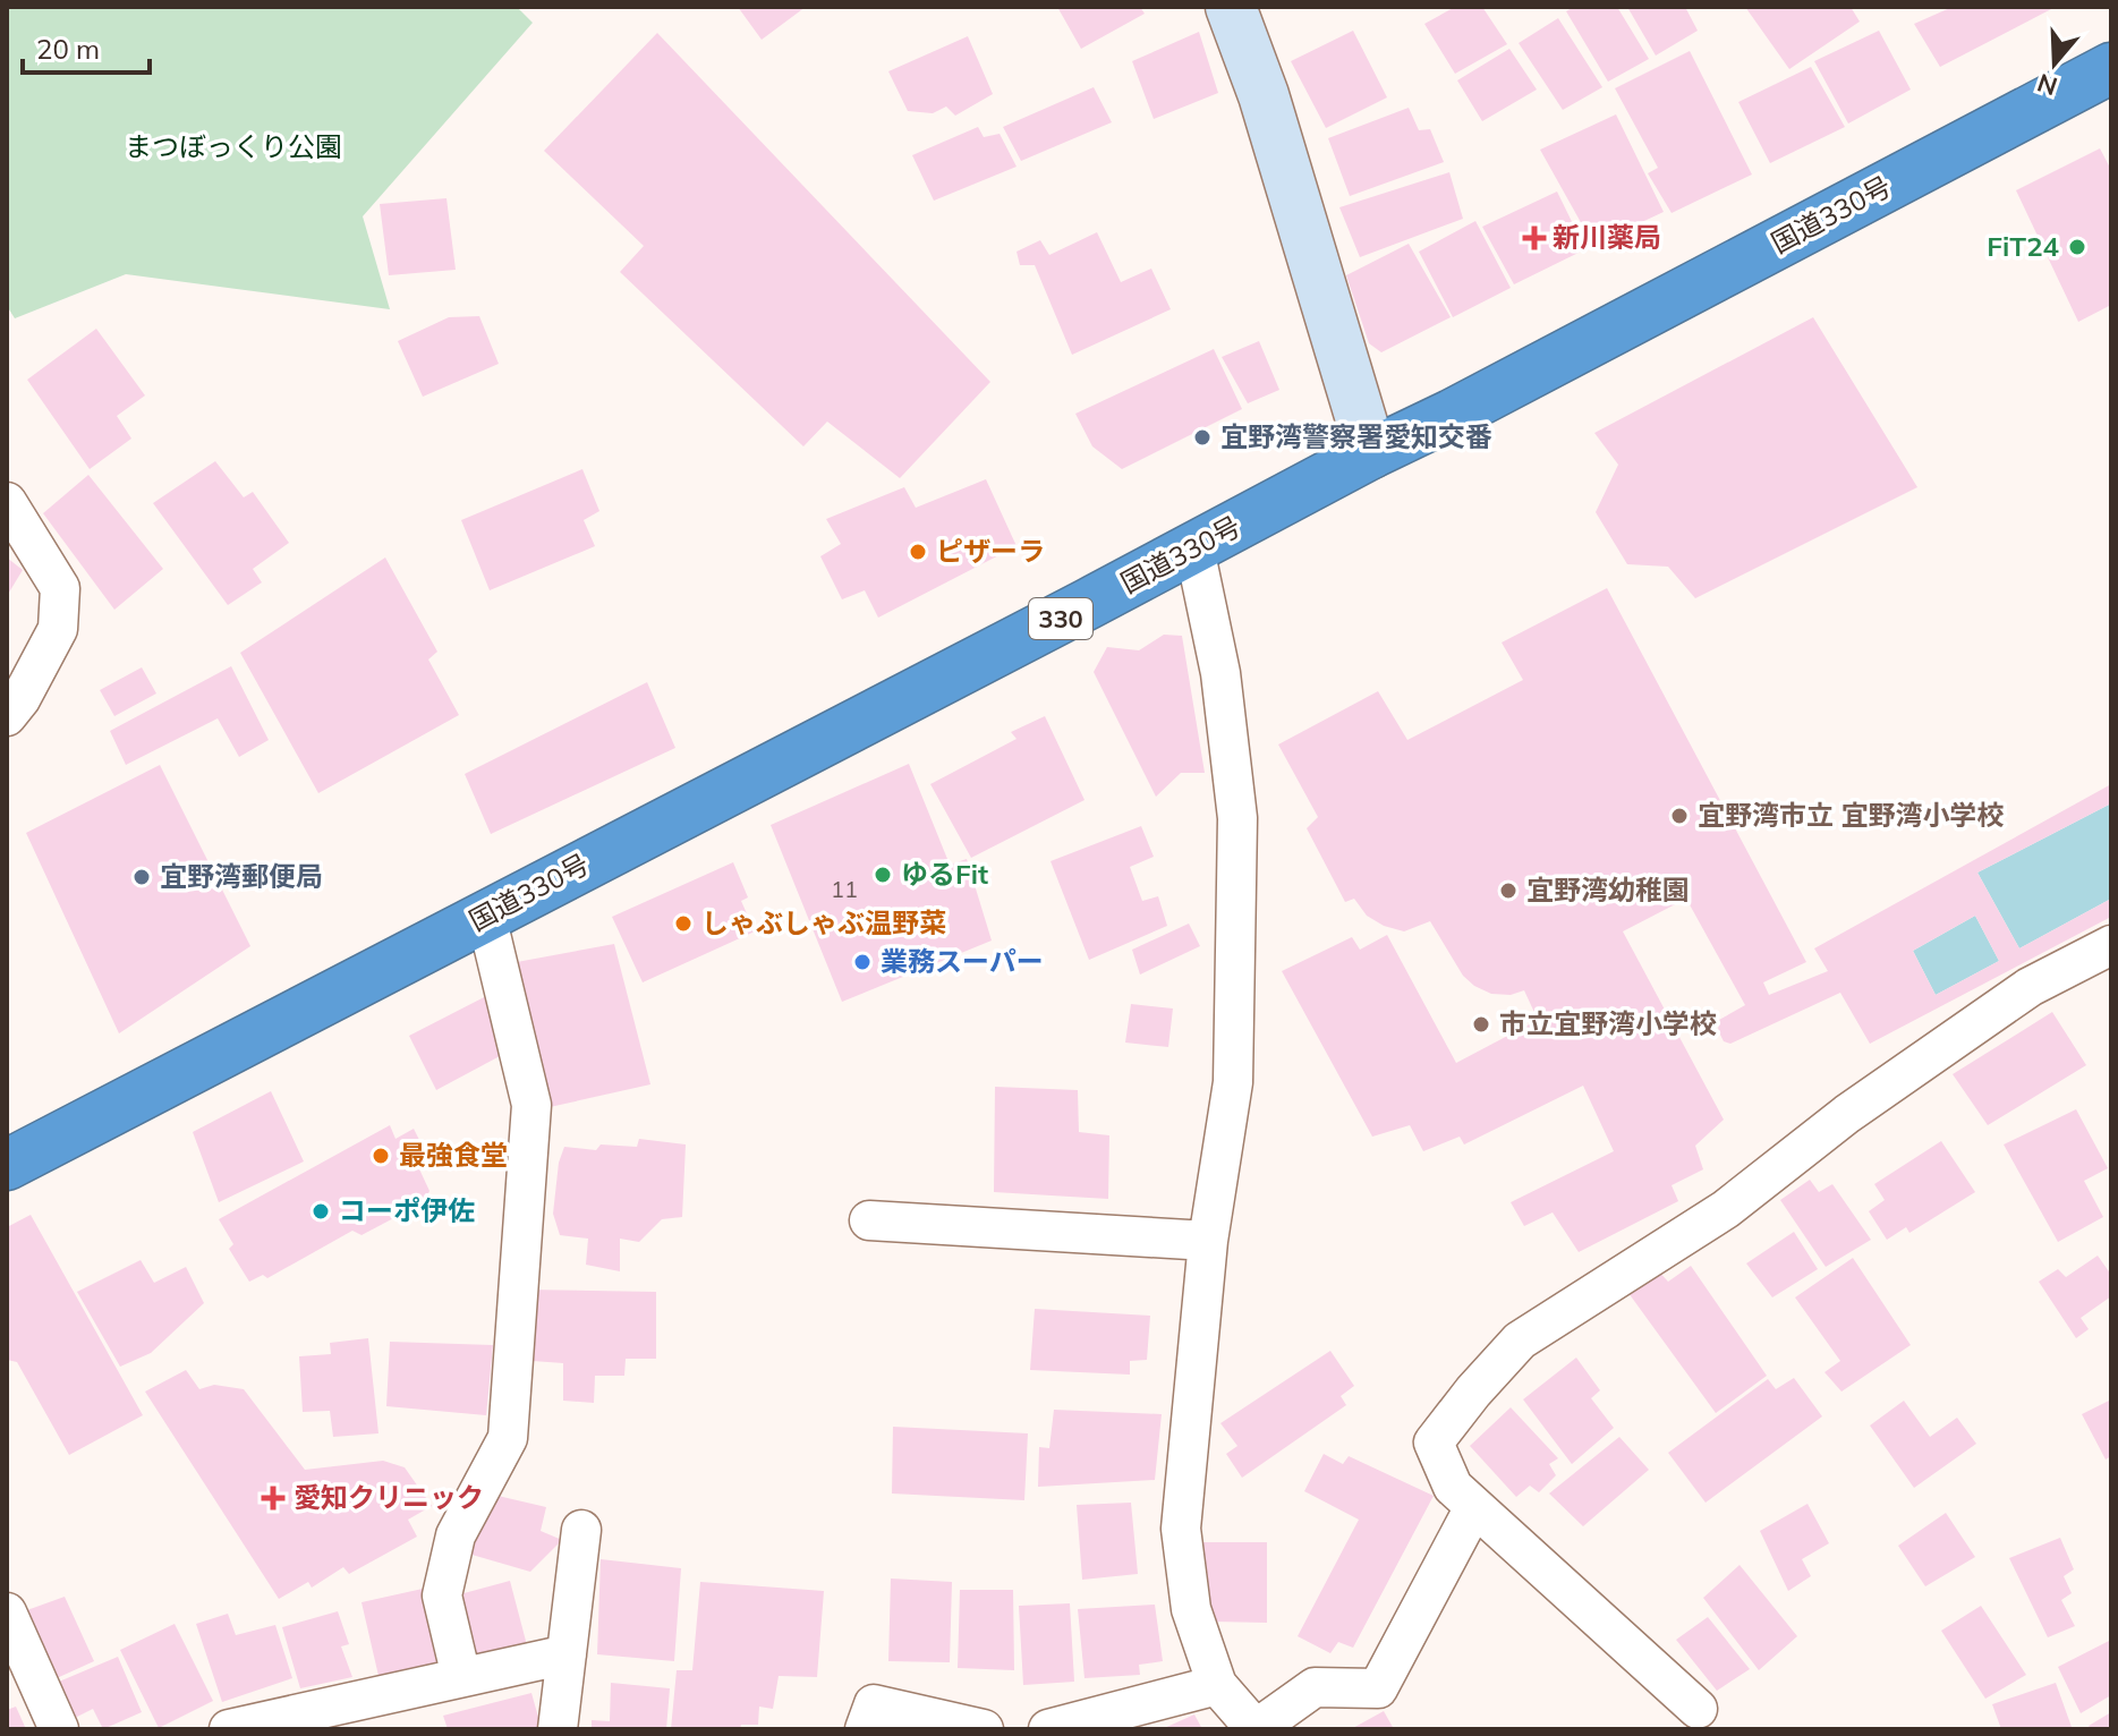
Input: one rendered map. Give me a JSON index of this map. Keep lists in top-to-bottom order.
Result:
{
  "streets": {
    "highway": ["国道330号", "330"]
  },
  "parks": ["まつぼっくり公園"],
  "places": {
    "health": ["新川薬局", "愛知クリニック"],
    "other": [
      "FiT24",
      "宜野湾警察署愛知交番",
      "ピザーラ",
      "宜野湾市立 宜野湾小学校",
      "ゆるFit",
      "宜野湾郵便局",
      "宜野湾幼稚園",
      "しゃぶしゃぶ温野菜",
      "業務スーパー",
      "市立宜野湾小学校",
      "最強食堂",
      "コーポ伊佐"
    ]
  },
  "house_numbers": ["11"],
  "scale_bar": "20 m",
  "north": "bottom"
}
